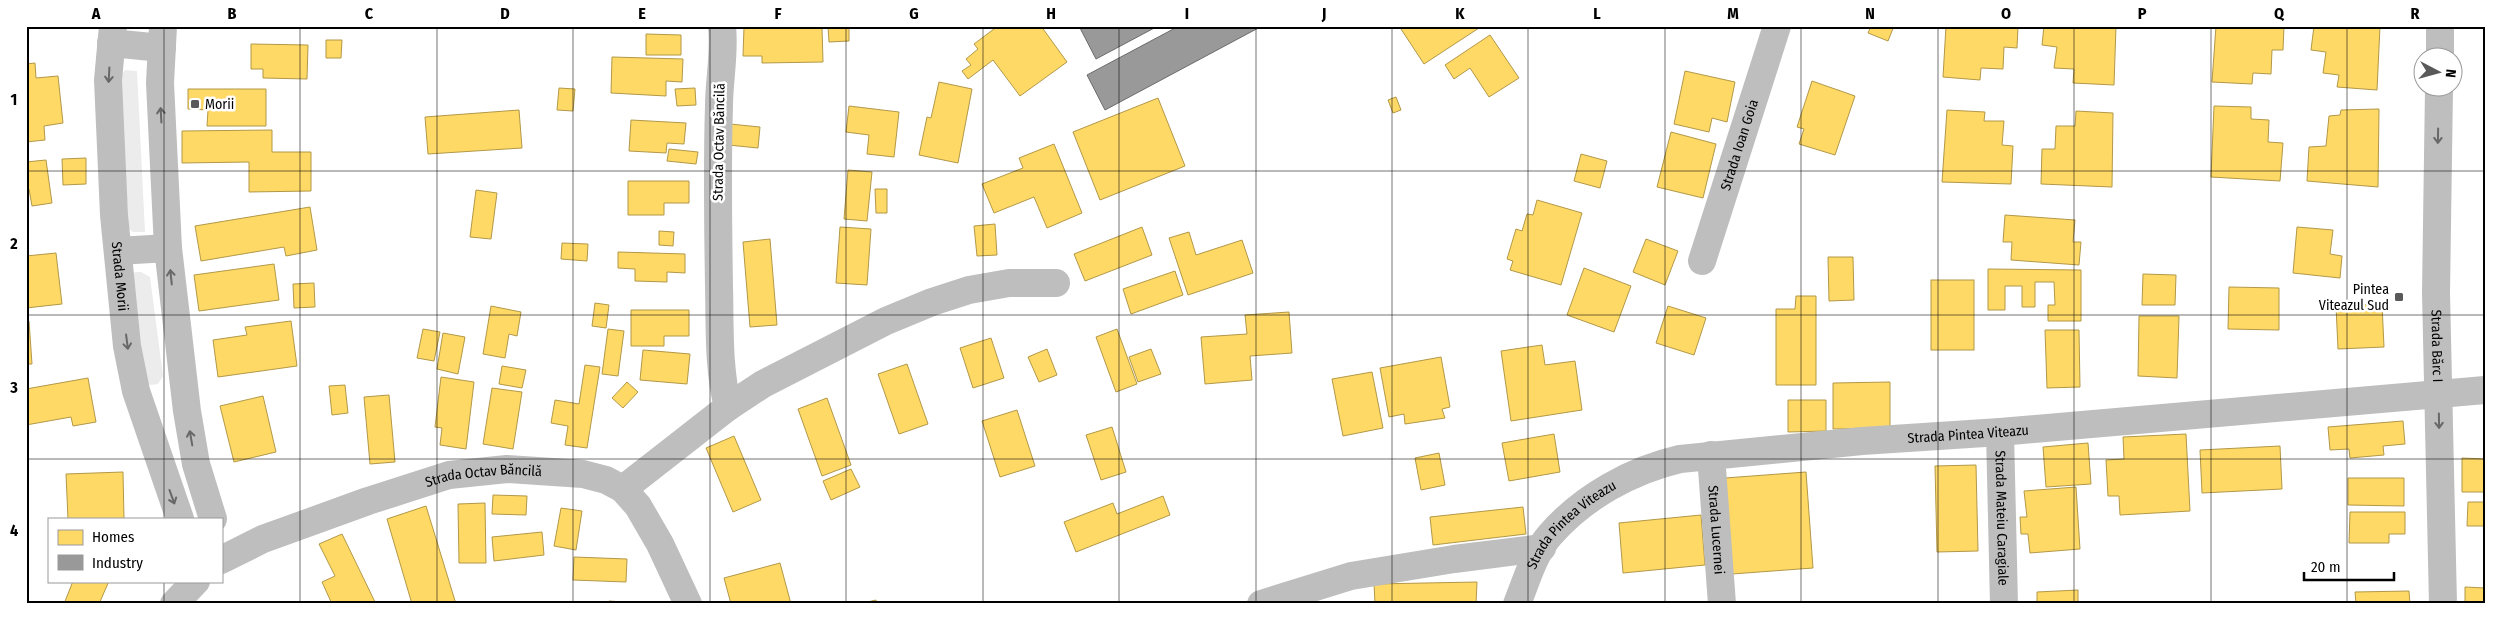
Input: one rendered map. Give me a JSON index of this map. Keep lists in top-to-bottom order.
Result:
{
  "streets": {
    "street": [
      "Strada Octav Băncilă",
      "Strada Ioan Goia",
      "Strada Morii",
      "Strada Bărc I",
      "Strada Pintea Viteazu",
      "Strada Mateiu Caragiale",
      "Strada Lucernei"
    ]
  },
  "crossings": [
    ["Strada Bărc I", "Strada Pintea Viteazu"],
    ["Strada Pintea Viteazu", "Strada Mateiu Caragiale"],
    ["Strada Pintea Viteazu", "Strada Lucernei"]
  ],
  "one_way": ["Strada Bărc I"],
  "places": {
    "transit": ["Morii", "Pintea Viteazul Sud"]
  },
  "legend": ["Homes", "Industry"],
  "scale_bar": "20 m",
  "north": "right",
  "grid": {
    "columns": [
      "A",
      "B",
      "C",
      "D",
      "E",
      "F",
      "G",
      "H",
      "I",
      "J",
      "K",
      "L",
      "M",
      "N",
      "O",
      "P",
      "Q",
      "R"
    ],
    "rows": [
      "1",
      "2",
      "3",
      "4"
    ]
  }
}
